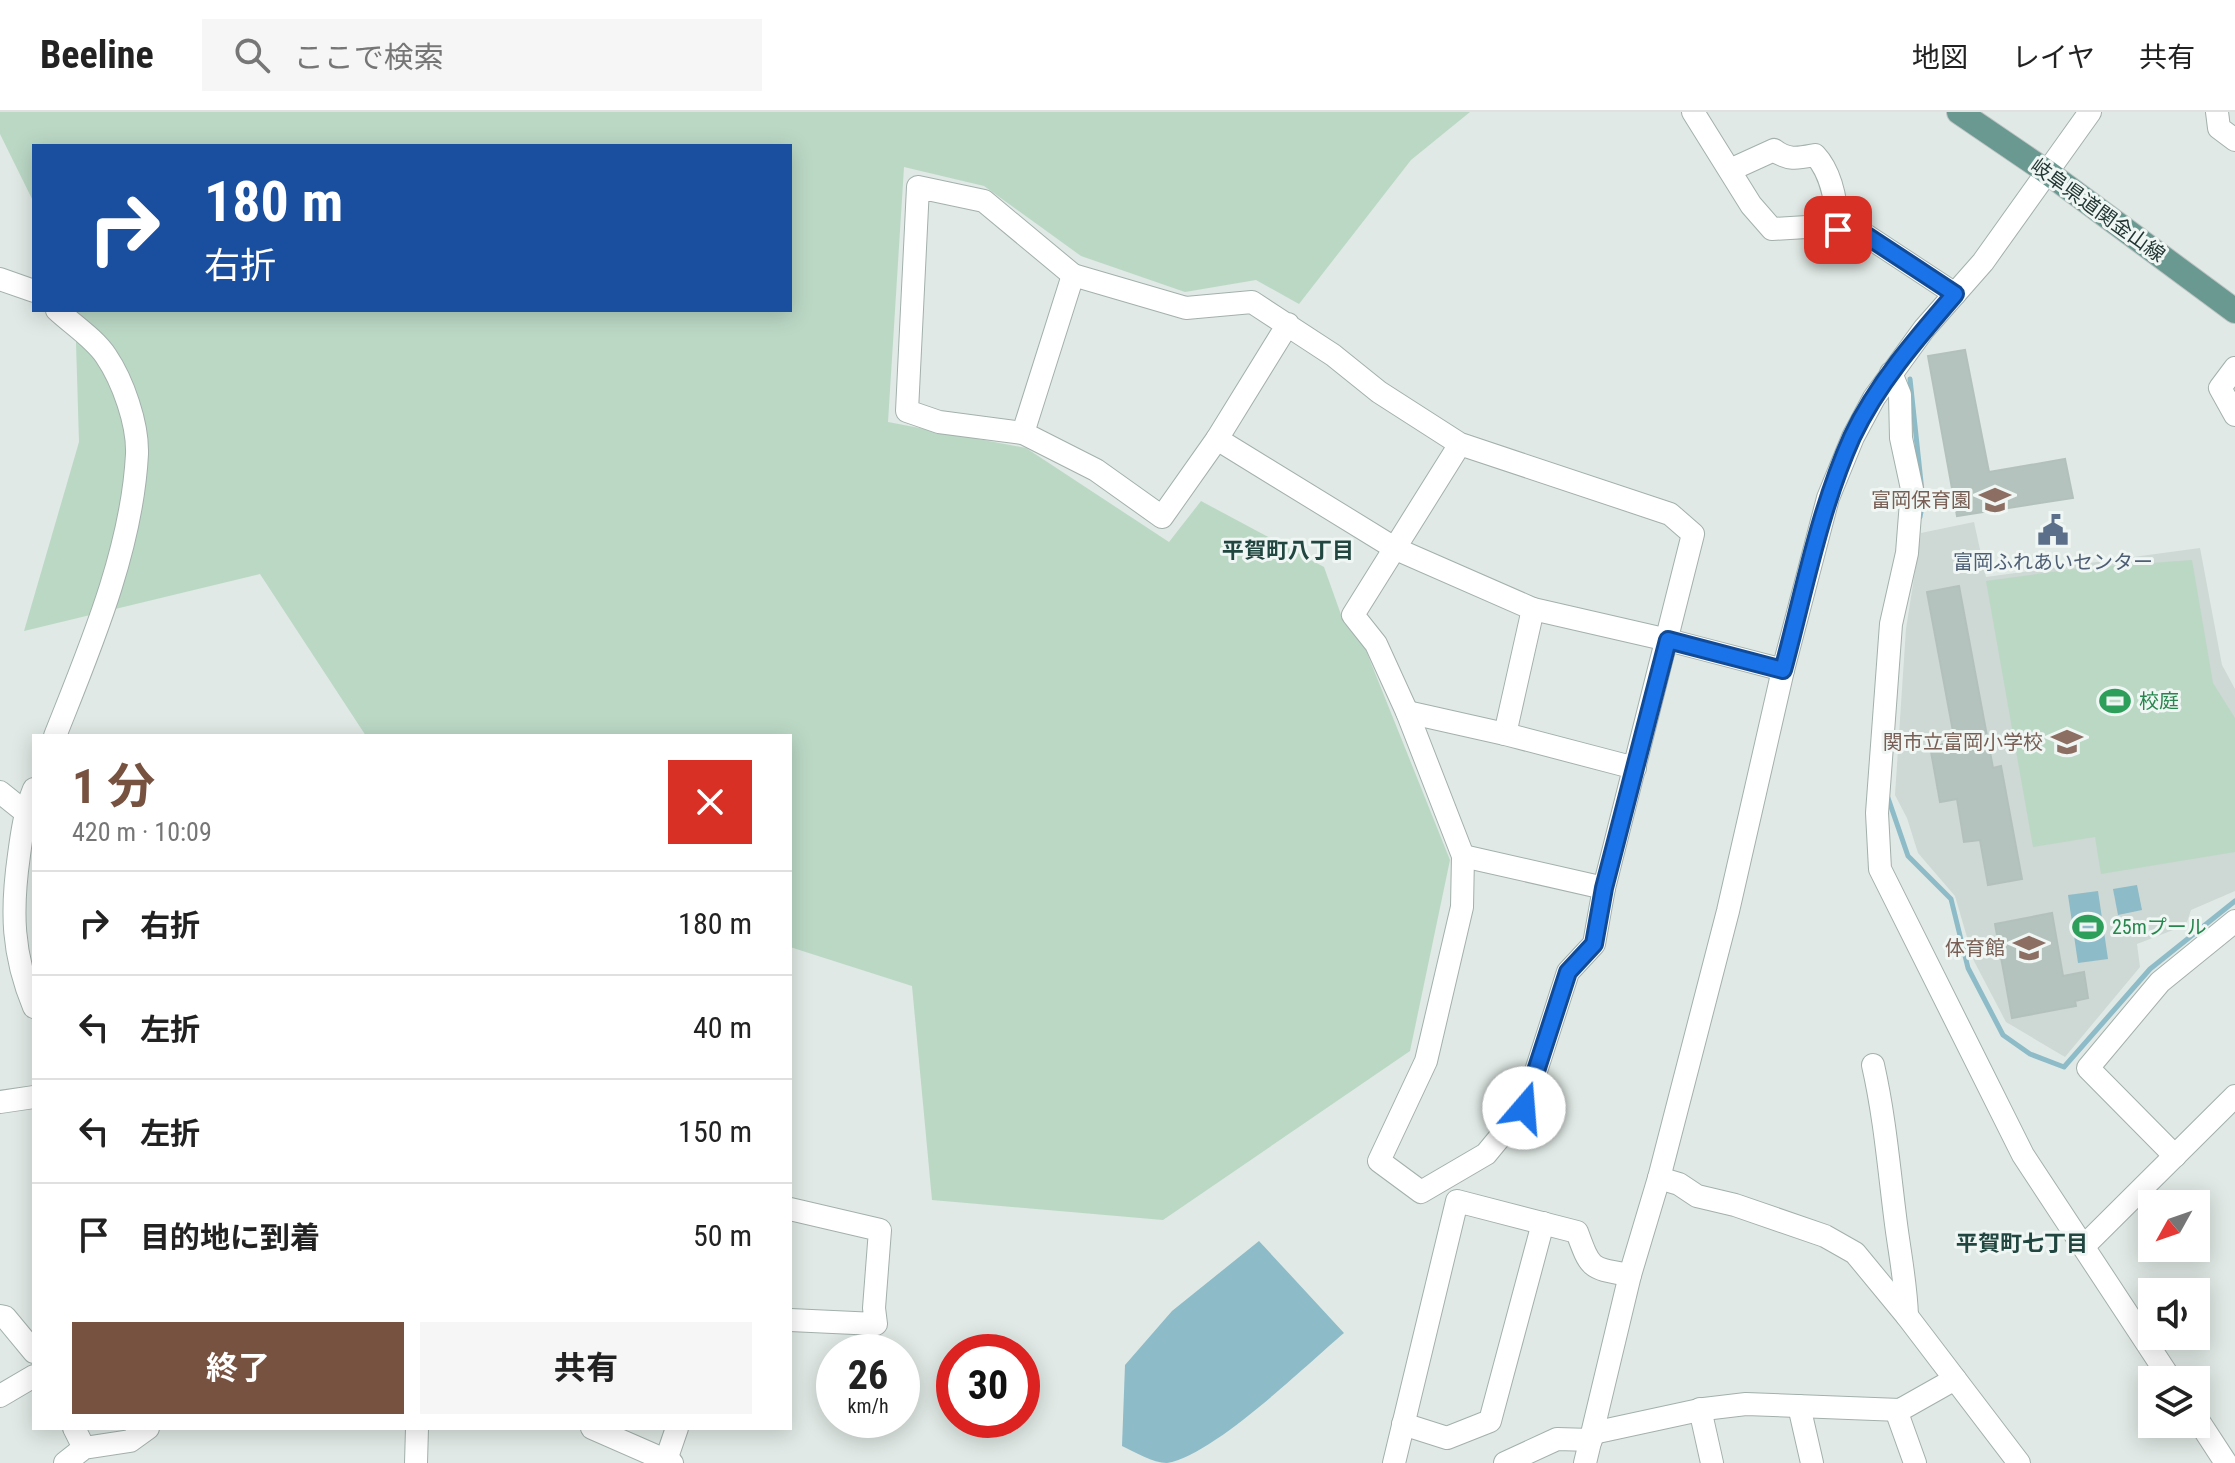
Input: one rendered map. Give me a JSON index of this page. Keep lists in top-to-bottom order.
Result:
{
  "streets": {
    "main road": ["岐阜県道関金山線"]
  },
  "districts": ["平賀町八丁目", "平賀町七丁目"],
  "places": {
    "school or university": ["富岡保育園", "関市立富岡小学校", "体育館"],
    "public building": ["富岡ふれあいセンター"],
    "sports": ["校庭", "25mプール"]
  },
  "north": "bottom left",
  "page": {
    "header": "Beeline",
    "search": "ここで検索",
    "nav": ["地図", "レイヤ", "共有"],
    "turn": ["180 m", "右折"],
    "heading": ["1 分", "420 m · 10:09"],
    "list": [
      {
        "name": "右折",
        "value": "180 m"
      },
      {
        "name": "左折",
        "value": "40 m"
      },
      {
        "name": "左折",
        "value": "150 m"
      },
      {
        "name": "目的地に到着",
        "value": "50 m"
      }
    ],
    "buttons": ["終了", "共有"],
    "speed": "26 km/h",
    "limit": "30"
  }
}
